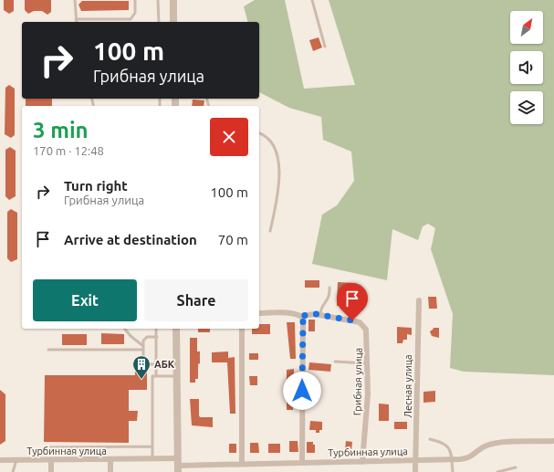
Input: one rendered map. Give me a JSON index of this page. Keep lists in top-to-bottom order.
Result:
{
  "streets": {
    "street": ["Грибная улица", "Лесная улица", "Турбинная улица"]
  },
  "crossings": [
    ["Грибная улица", "Турбинная улица"],
    ["Лесная улица", "Турбинная улица"]
  ],
  "places": {
    "building": ["АБК"]
  },
  "north": "top right",
  "page": {
    "turn": ["100 m", "Грибная улица"],
    "heading": ["3 min", "170 m · 12:48"],
    "list": [
      {
        "name": "Turn right",
        "note": "Грибная улица",
        "value": "100 m"
      },
      {
        "name": "Arrive at destination",
        "value": "70 m"
      }
    ],
    "buttons": ["Exit", "Share"]
  }
}
